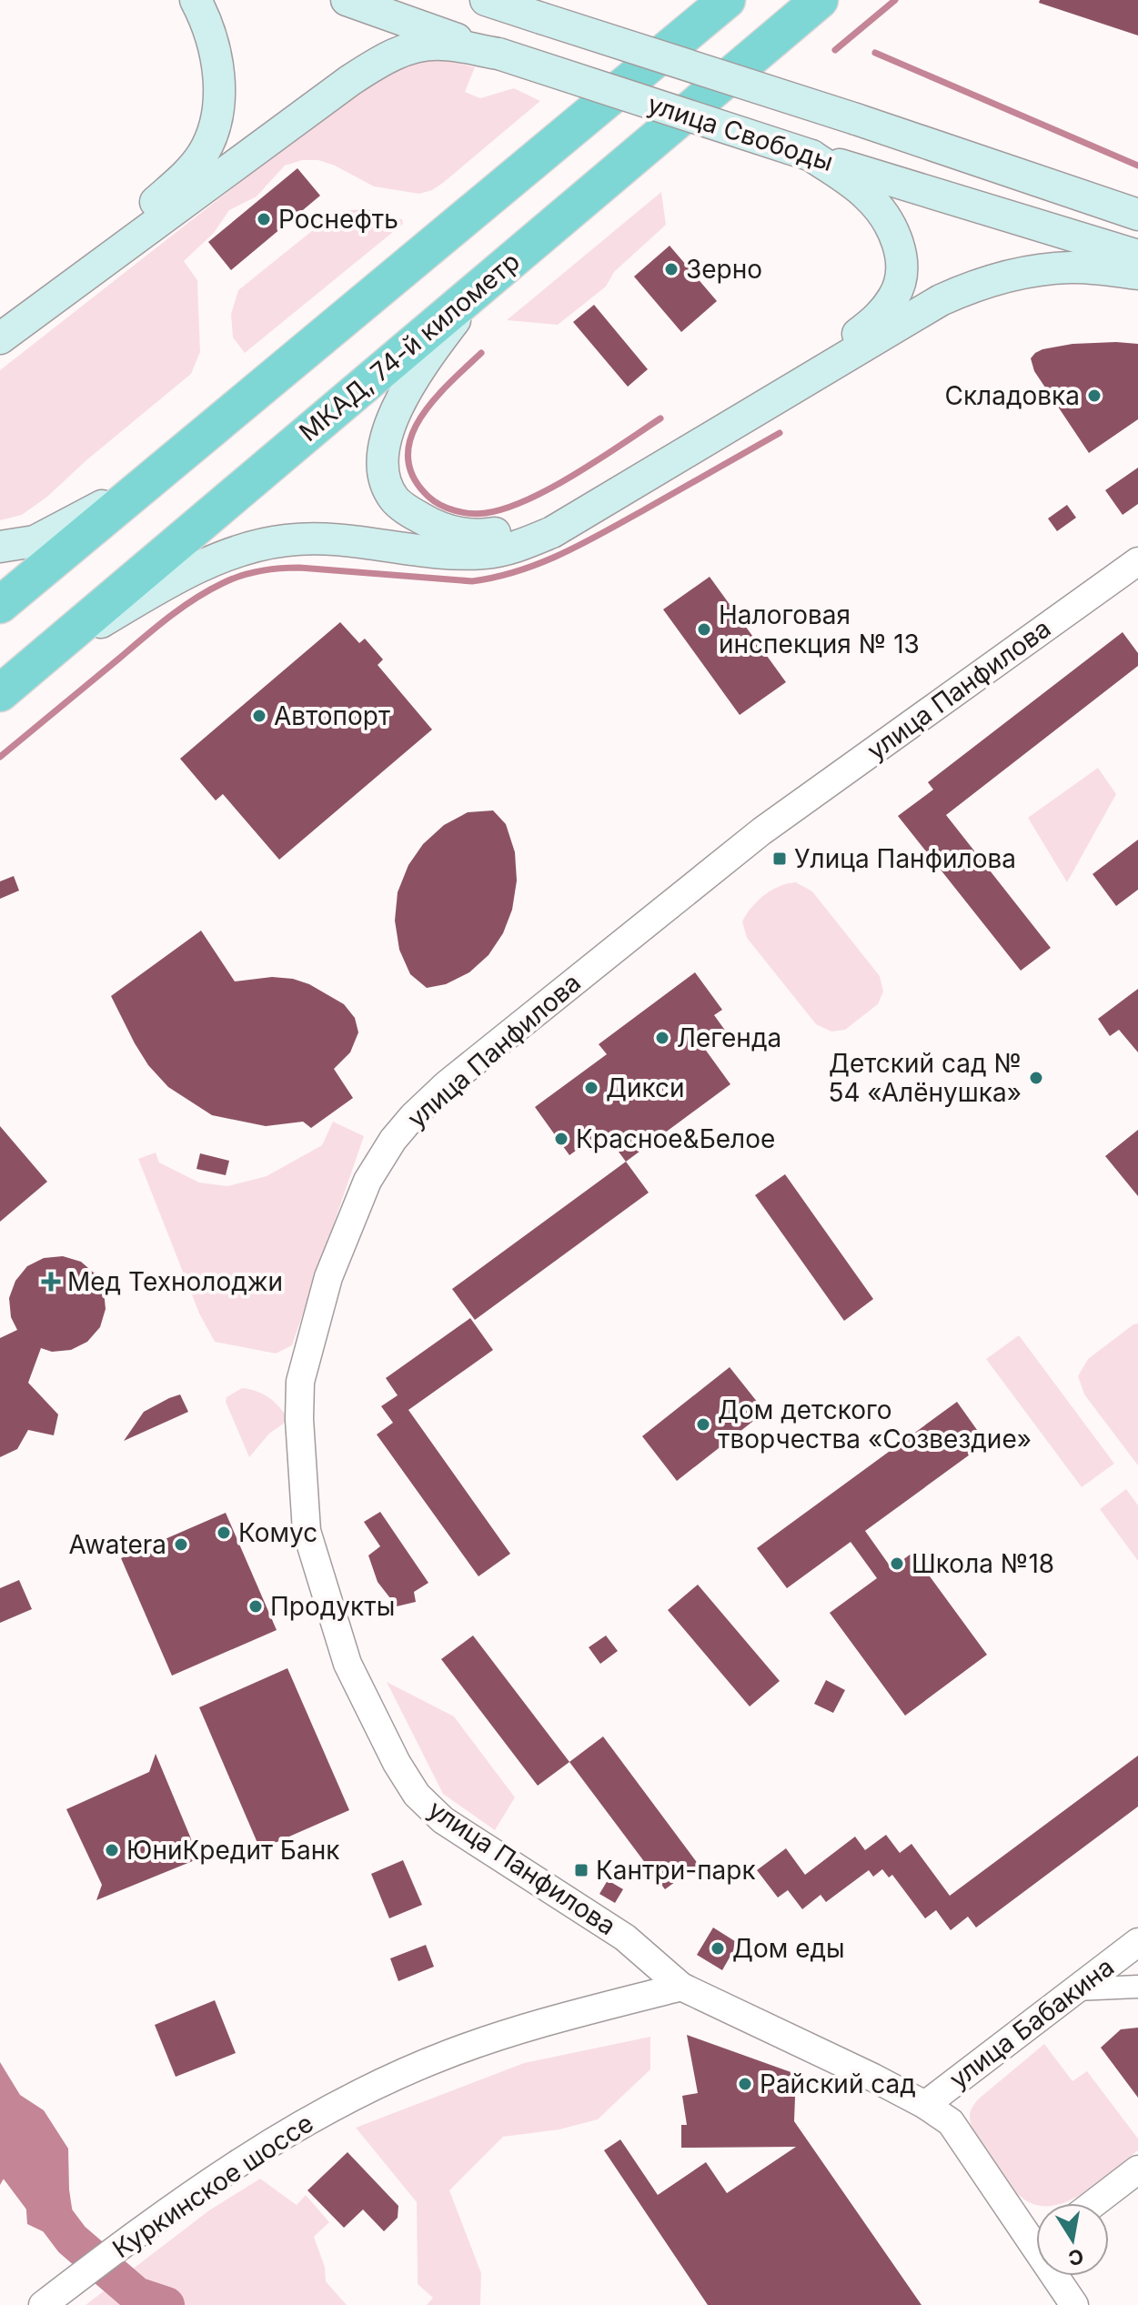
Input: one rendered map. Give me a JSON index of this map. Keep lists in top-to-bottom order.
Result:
{
  "streets": {
    "highway": ["МКАД, 74-й километр"],
    "main road": ["улица Свободы"],
    "street": ["улица Панфилова", "улица Бабакина", "Куркинское шоссе"]
  },
  "crossings": [
    ["улица Панфилова", "улица Бабакина"],
    ["улица Панфилова", "Куркинское шоссе"]
  ],
  "places": {
    "other": [
      "Роснефть",
      "Зерно",
      "Складовка",
      "Налоговая инспекция № 13",
      "Автопорт",
      "Легенда",
      "Детский сад № 54 «Алёнушка»",
      "Дикси",
      "Красное&Белое",
      "Дом детского творчества «Созвездие»",
      "Комус",
      "Awatera",
      "Школа №18",
      "Продукты",
      "ЮниКредит Банк",
      "Дом еды",
      "Райский сад"
    ],
    "transit": ["Улица Панфилова", "Кантри-парк"],
    "health": ["Мед Технолоджи"]
  },
  "north": "bottom"
}
